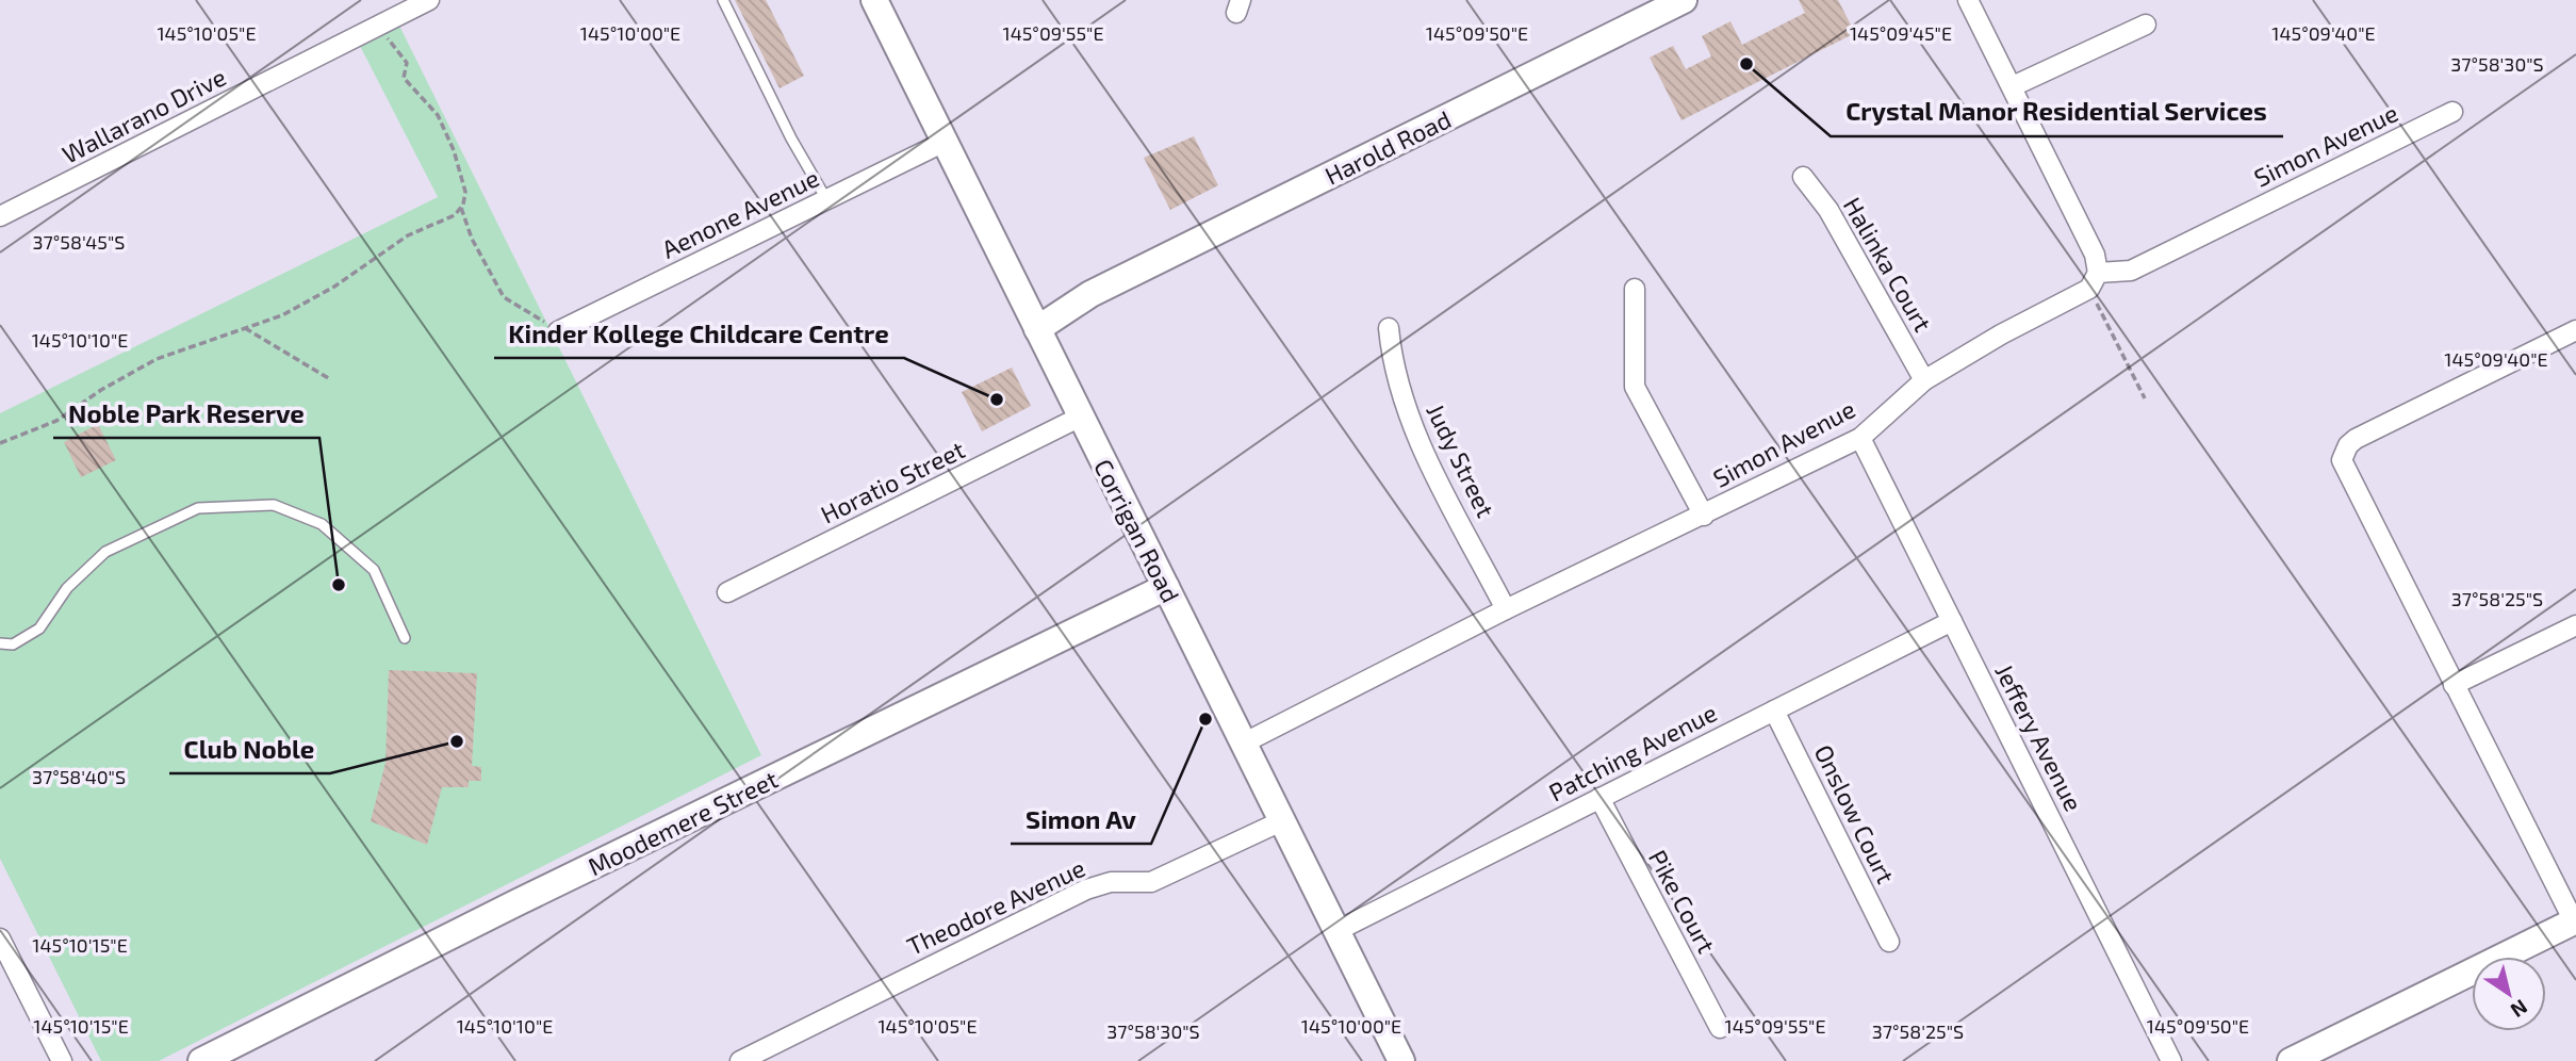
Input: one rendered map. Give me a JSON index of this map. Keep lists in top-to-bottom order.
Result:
{
  "streets": {
    "street": [
      "Wallarano Drive",
      "Simon Avenue",
      "Harold Road",
      "Aenone Avenue",
      "Halinka Court",
      "Judy Street",
      "Horatio Street",
      "Corrigan Road",
      "Jeffery Avenue",
      "Patching Avenue",
      "Onslow Court",
      "Moodemere Street",
      "Pike Court",
      "Theodore Avenue"
    ]
  },
  "crossings": [
    ["Simon Avenue", "Halinka Court"],
    ["Simon Avenue", "Judy Street"],
    ["Simon Avenue", "Corrigan Road"],
    ["Simon Avenue", "Jeffery Avenue"],
    ["Harold Road", "Corrigan Road"],
    ["Aenone Avenue", "Corrigan Road"],
    ["Horatio Street", "Corrigan Road"],
    ["Corrigan Road", "Patching Avenue"],
    ["Corrigan Road", "Moodemere Street"],
    ["Corrigan Road", "Theodore Avenue"],
    ["Jeffery Avenue", "Patching Avenue"],
    ["Patching Avenue", "Onslow Court"],
    ["Patching Avenue", "Pike Court"]
  ],
  "places": [
    "Crystal Manor Residential Services",
    "Kinder Kollege Childcare Centre",
    "Noble Park Reserve",
    "Simon Av",
    "Club Noble"
  ],
  "north": "bottom right",
  "coordinates": [
    "145°10'05\"E",
    "145°09'55\"E",
    "145°10'00\"E",
    "145°09'50\"E",
    "145°09'45\"E",
    "145°09'40\"E",
    "37°58'30\"S",
    "37°58'45\"S",
    "145°10'10\"E",
    "37°58'25\"S",
    "37°58'40\"S",
    "145°10'15\"E"
  ]
}
